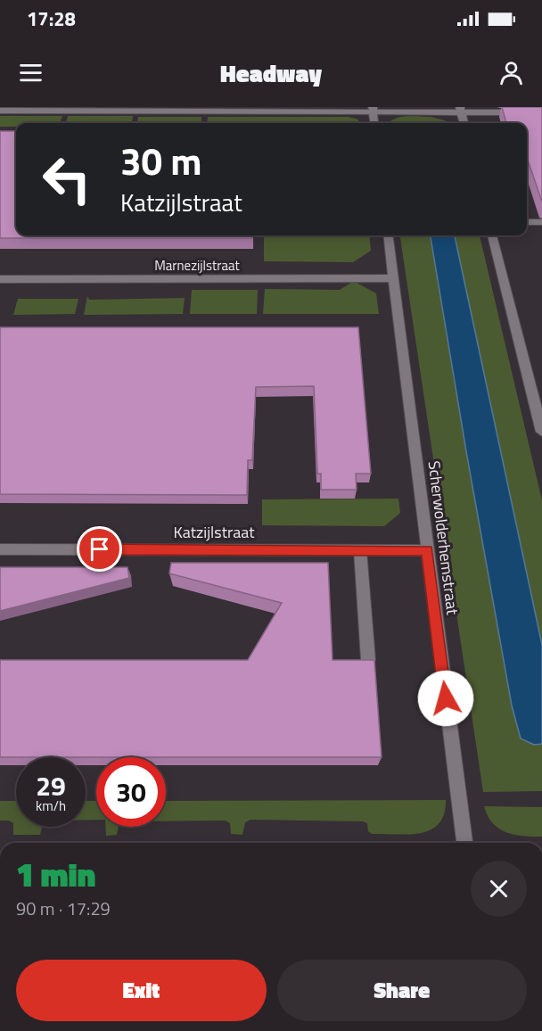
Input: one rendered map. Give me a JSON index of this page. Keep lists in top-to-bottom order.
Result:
{
  "streets": {
    "street": ["Marnezijlstraat", "Katzijlstraat", "Scherwolderhemstraat"]
  },
  "crossings": [
    ["Marnezijlstraat", "Scherwolderhemstraat"],
    ["Katzijlstraat", "Scherwolderhemstraat"]
  ],
  "page": {
    "status": "17:28",
    "header": "Headway",
    "turn": ["30 m", "Katzijlstraat"],
    "speed": "29 km/h",
    "limit": "30",
    "heading": ["1 min", "90 m · 17:29"],
    "buttons": ["Exit", "Share"]
  }
}
